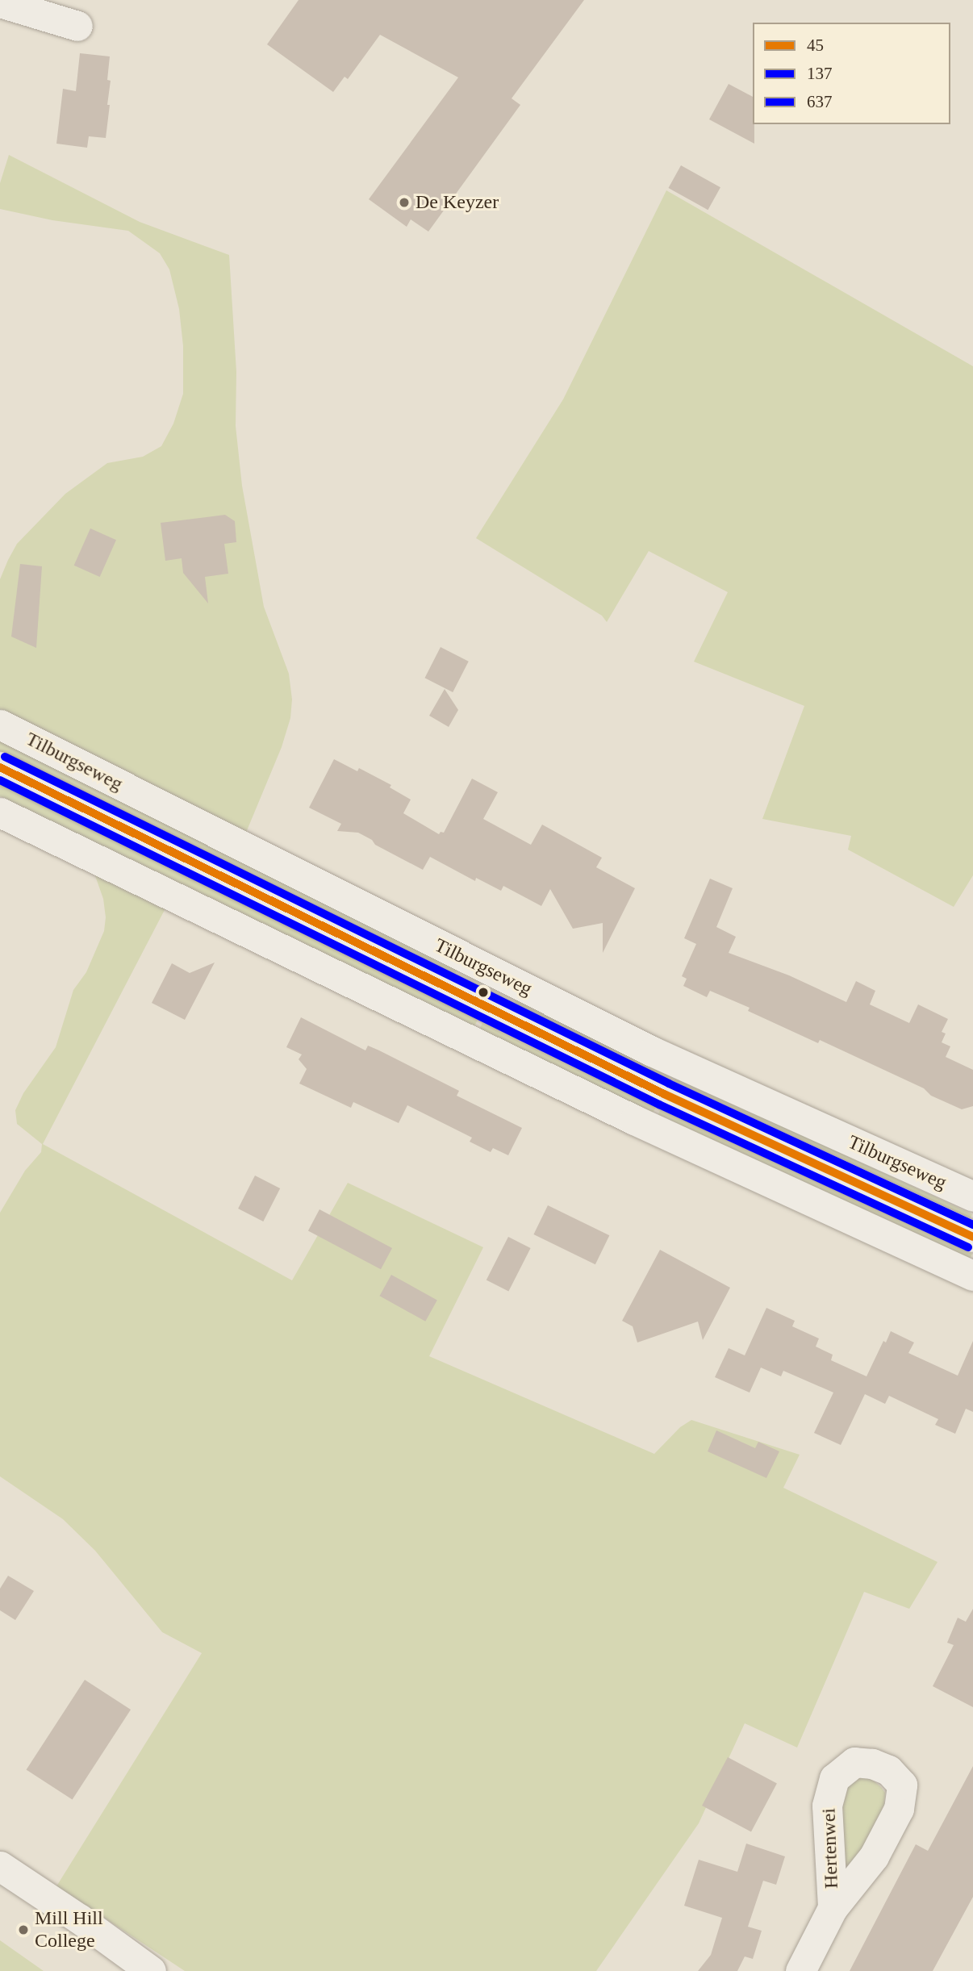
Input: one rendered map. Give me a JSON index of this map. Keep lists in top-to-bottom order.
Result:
{
  "streets": {
    "street": ["Tilburgseweg", "Hertenwei"]
  },
  "places": ["De Keyzer", "Mill Hill College"],
  "lines": ["transit line 637", "transit line 45", "transit line 137"],
  "legend": ["45", "137", "637"]
}
